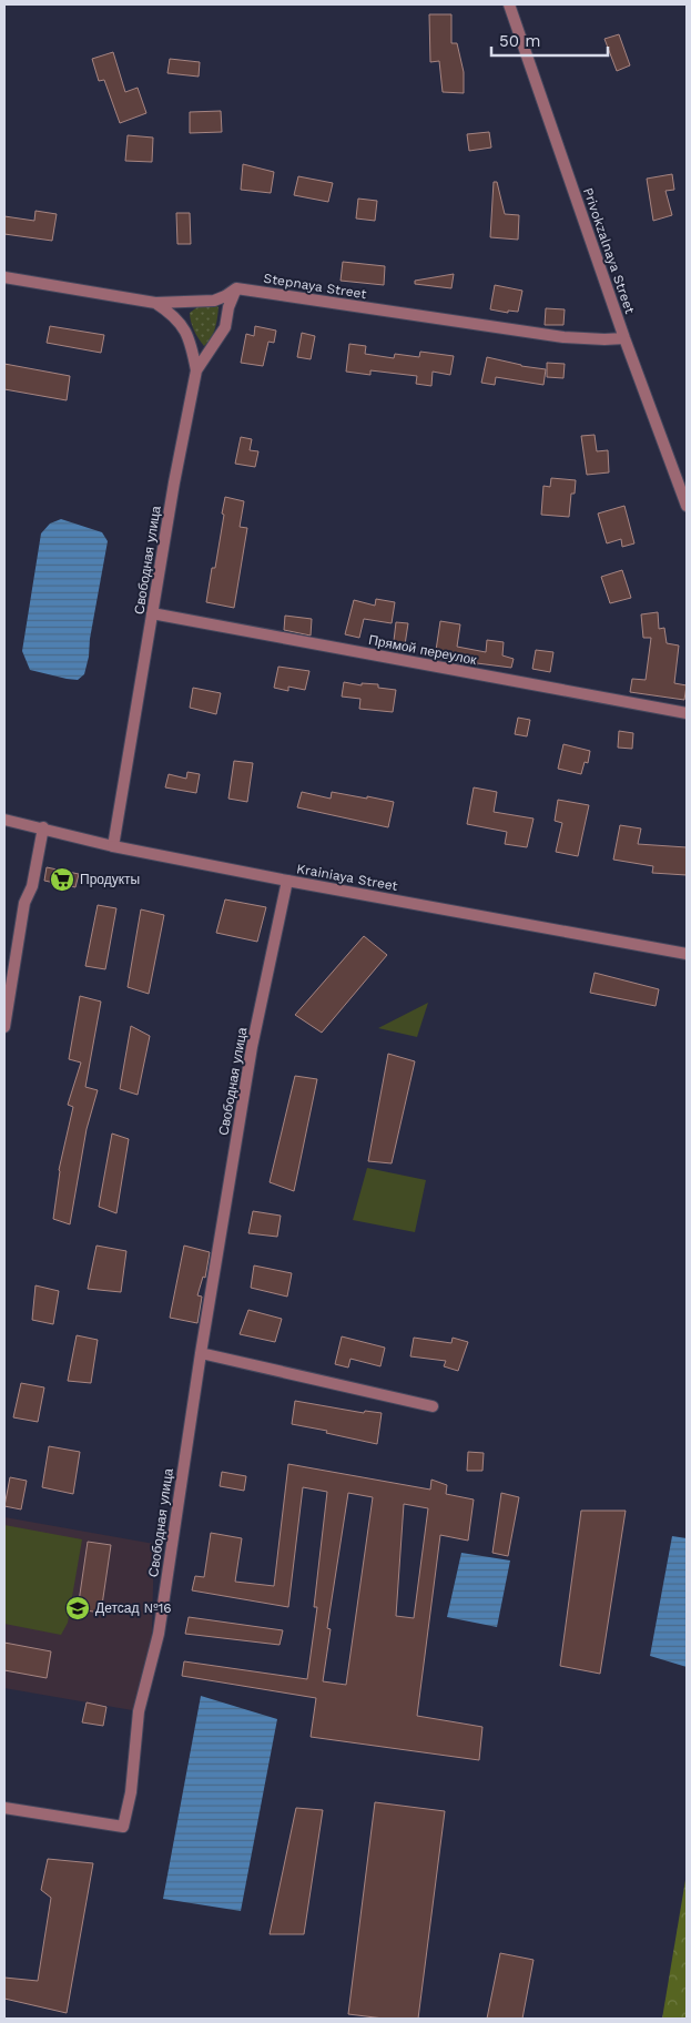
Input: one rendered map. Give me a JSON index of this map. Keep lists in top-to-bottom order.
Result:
{
  "streets": {
    "street": [
      "Privokzalnaya Street",
      "Stepnaya Street",
      "Свободная улица",
      "Прямой переулок",
      "Krainiaya Street"
    ]
  },
  "crossings": [
    ["Privokzalnaya Street", "Stepnaya Street"],
    ["Stepnaya Street", "Свободная улица"],
    ["Свободная улица", "Прямой переулок"],
    ["Свободная улица", "Krainiaya Street"]
  ],
  "places": {
    "supermarket": ["Продукты"],
    "school or university": ["Детсад №16"]
  },
  "scale_bar": "50 m"
}
